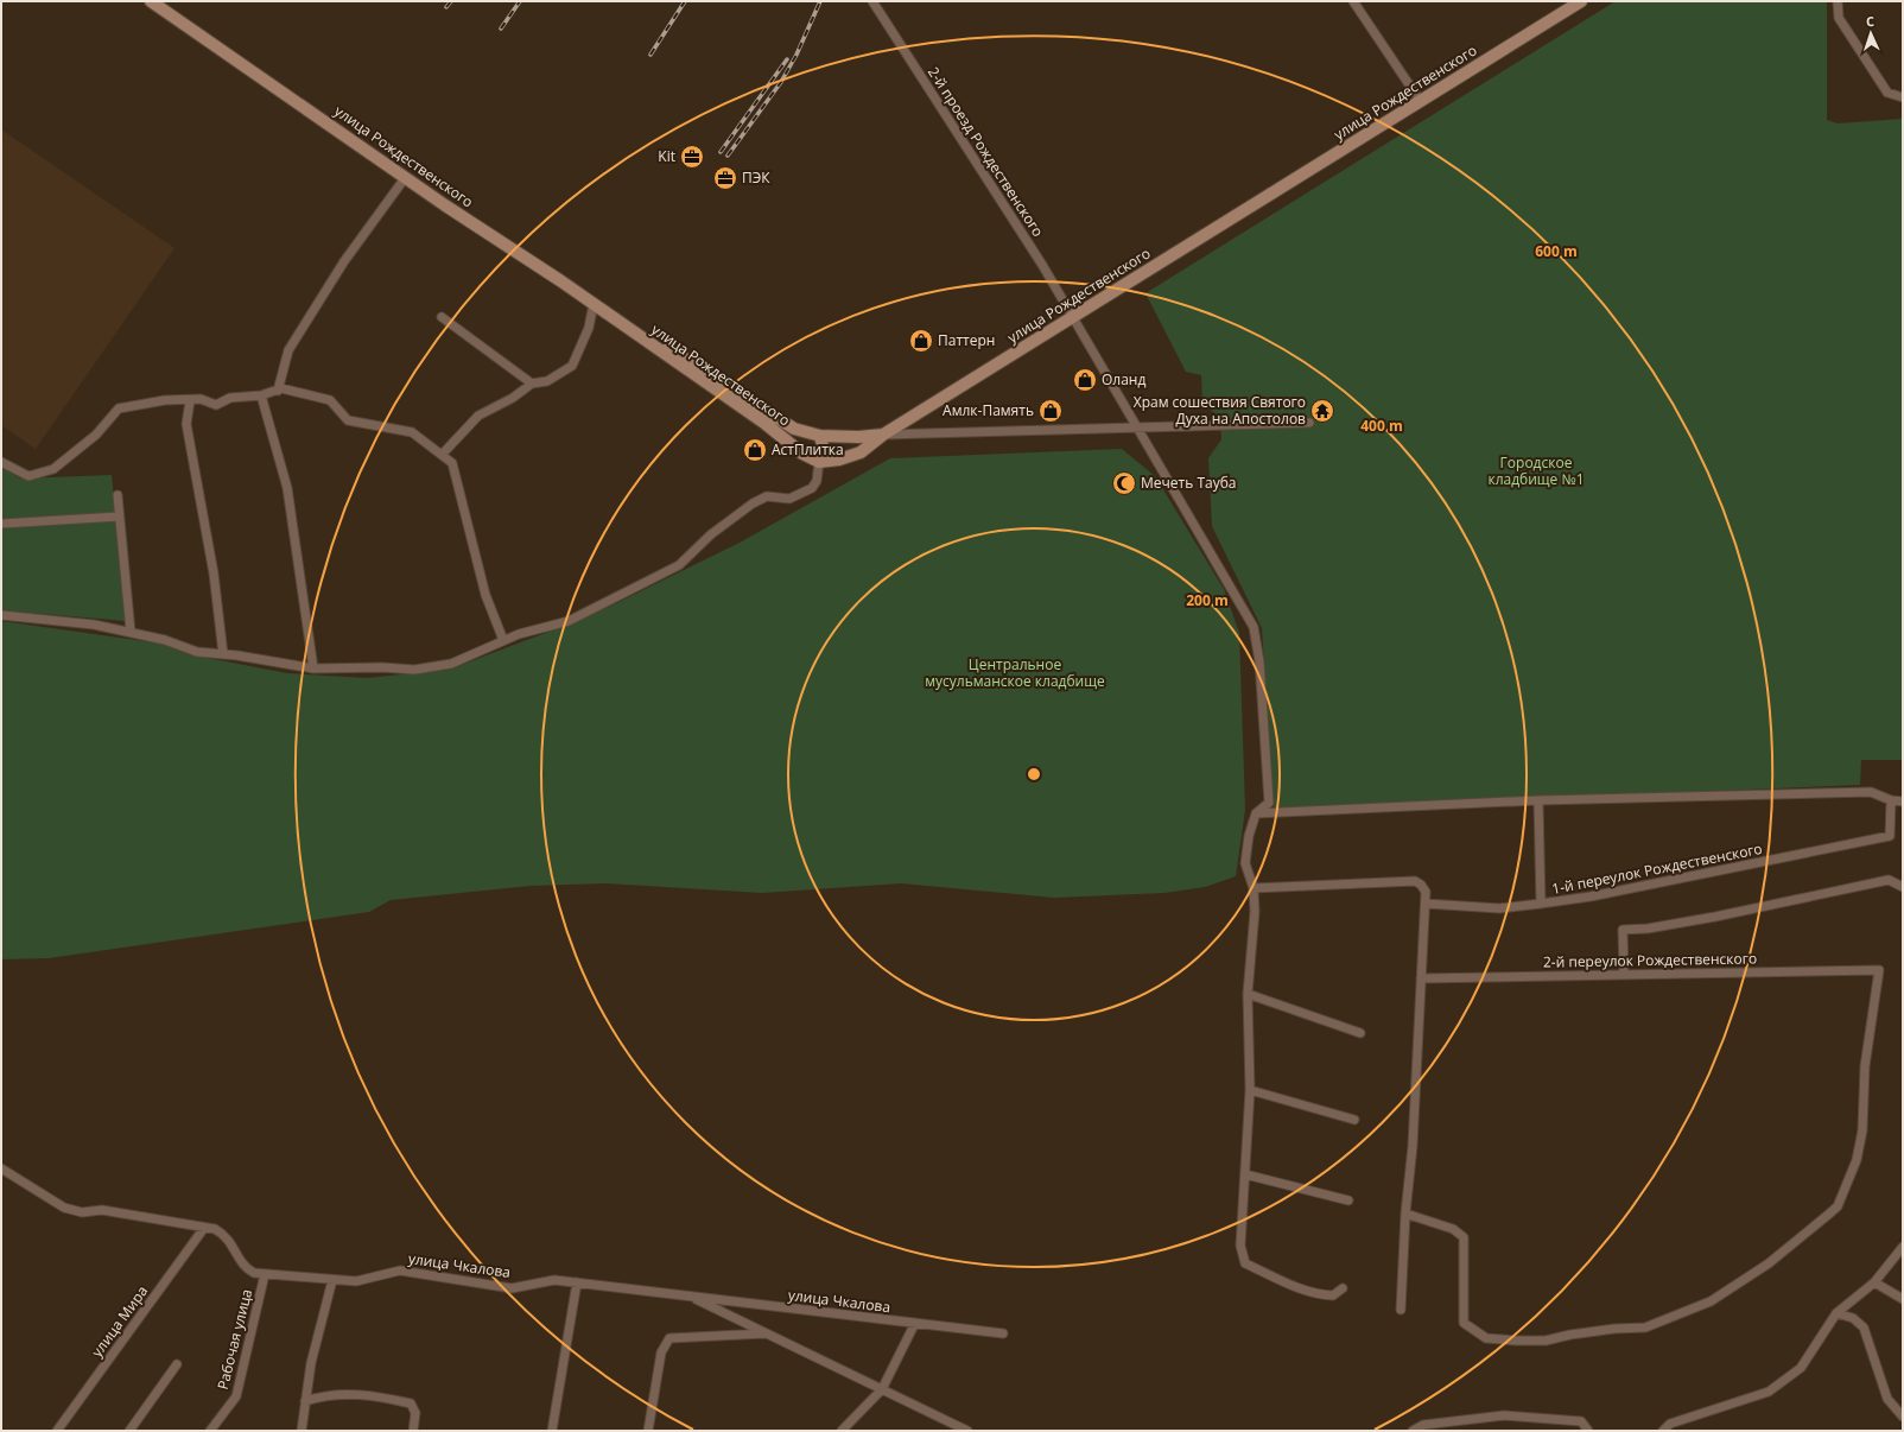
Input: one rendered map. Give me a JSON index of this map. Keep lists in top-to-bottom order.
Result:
{
  "streets": {
    "main road": ["улица Рождественского"],
    "street": [
      "2-й проезд Рождественского",
      "1-й переулок Рождественского",
      "2-й переулок Рождественского",
      "улица Чкалова",
      "улица Мира",
      "Рабочая улица"
    ]
  },
  "crossings": [
    ["улица Рождественского", "2-й проезд Рождественского"],
    ["улица Чкалова", "улица Мира"],
    ["улица Чкалова", "Рабочая улица"]
  ],
  "parks": ["Городское кладбище №1", "Центральное мусульманское кладбище"],
  "places": {
    "office": ["Kit", "ПЭК"],
    "shop": [
      "Паттерн",
      "Оланд",
      "Амлк-Память",
      "АстПлитка"
    ],
    "temple": ["Храм сошествия Святого Духа на Апостолов"],
    "mosque": ["Мечеть Тауба"]
  },
  "north": "top",
  "rings": ["600 m", "400 m", "200 m"]
}
